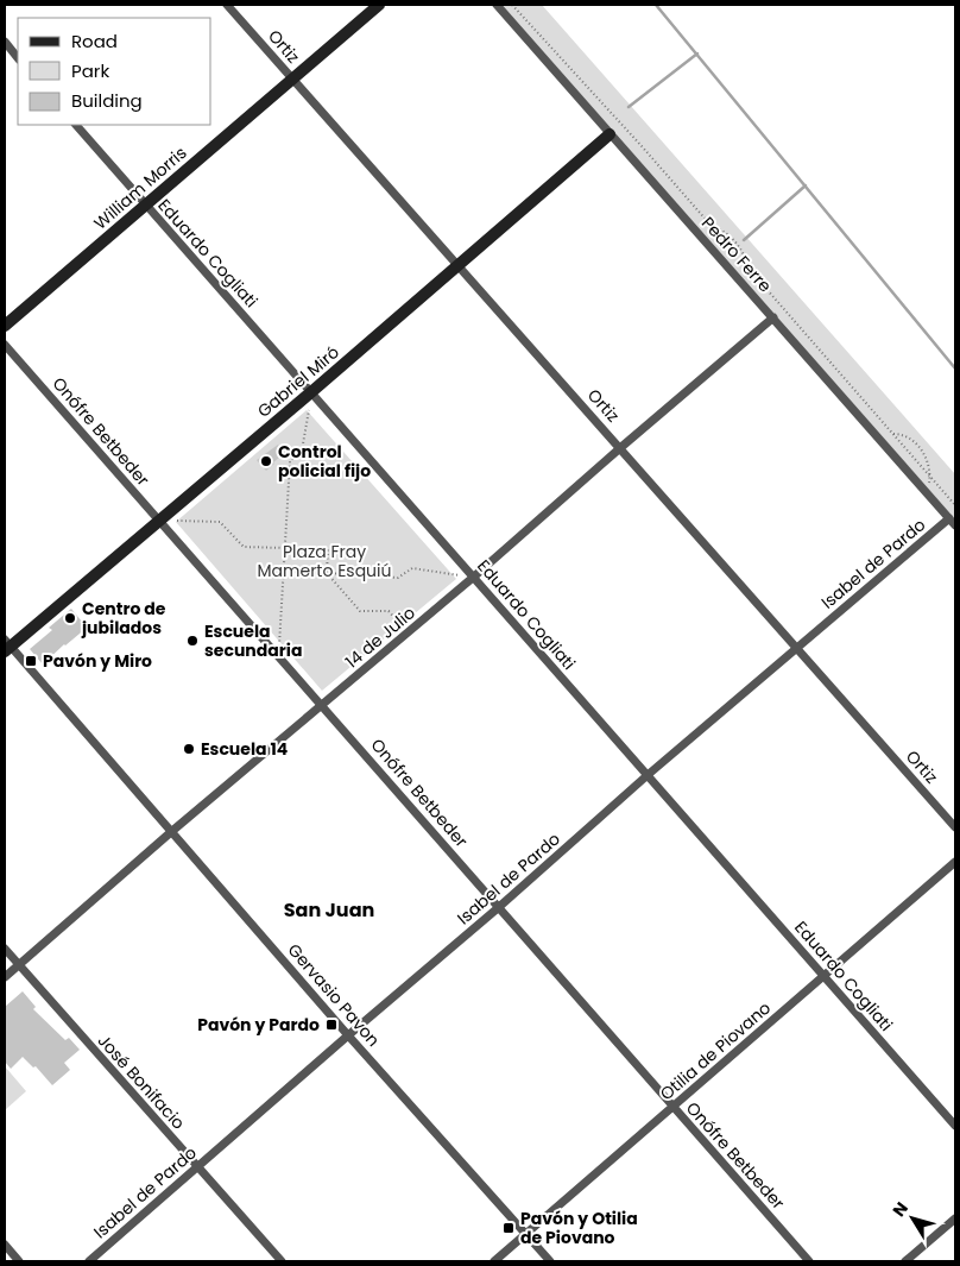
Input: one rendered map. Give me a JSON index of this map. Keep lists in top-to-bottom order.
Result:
{
  "streets": {
    "street": [
      "Ortiz",
      "William Morris",
      "Eduardo Cogliati",
      "Pedro Ferre",
      "Gabriel Miró",
      "Onófre Betbeder",
      "Isabel de Pardo",
      "14 de Julio",
      "Gervasio Pavon",
      "Otilia de Piovano",
      "José Bonifacio"
    ]
  },
  "crossings": [
    ["Ortiz", "William Morris"],
    ["Ortiz", "Gabriel Miró"],
    ["Ortiz", "Isabel de Pardo"],
    ["Ortiz", "14 de Julio"],
    ["William Morris", "Eduardo Cogliati"],
    ["Eduardo Cogliati", "Gabriel Miró"],
    ["Eduardo Cogliati", "Isabel de Pardo"],
    ["Eduardo Cogliati", "14 de Julio"],
    ["Eduardo Cogliati", "Otilia de Piovano"],
    ["Pedro Ferre", "Gabriel Miró"],
    ["Pedro Ferre", "Isabel de Pardo"],
    ["Pedro Ferre", "14 de Julio"],
    ["Gabriel Miró", "Onófre Betbeder"],
    ["Gabriel Miró", "Gervasio Pavon"],
    ["Onófre Betbeder", "Isabel de Pardo"],
    ["Onófre Betbeder", "14 de Julio"],
    ["Onófre Betbeder", "Otilia de Piovano"],
    ["Isabel de Pardo", "Gervasio Pavon"],
    ["Isabel de Pardo", "José Bonifacio"],
    ["14 de Julio", "Gervasio Pavon"],
    ["14 de Julio", "José Bonifacio"],
    ["Gervasio Pavon", "Otilia de Piovano"]
  ],
  "districts": ["San Juan"],
  "parks": ["Plaza Fray Mamerto Esquiú"],
  "places": {
    "other": [
      "Control policial fijo",
      "Centro de jubilados",
      "Escuela secundaria",
      "Escuela 14"
    ],
    "transit": ["Pavón y Miro", "Pavón y Pardo", "Pavón y Otilia de Piovano"]
  },
  "legend": ["Road", "Park", "Building"],
  "north": "top left"
}
